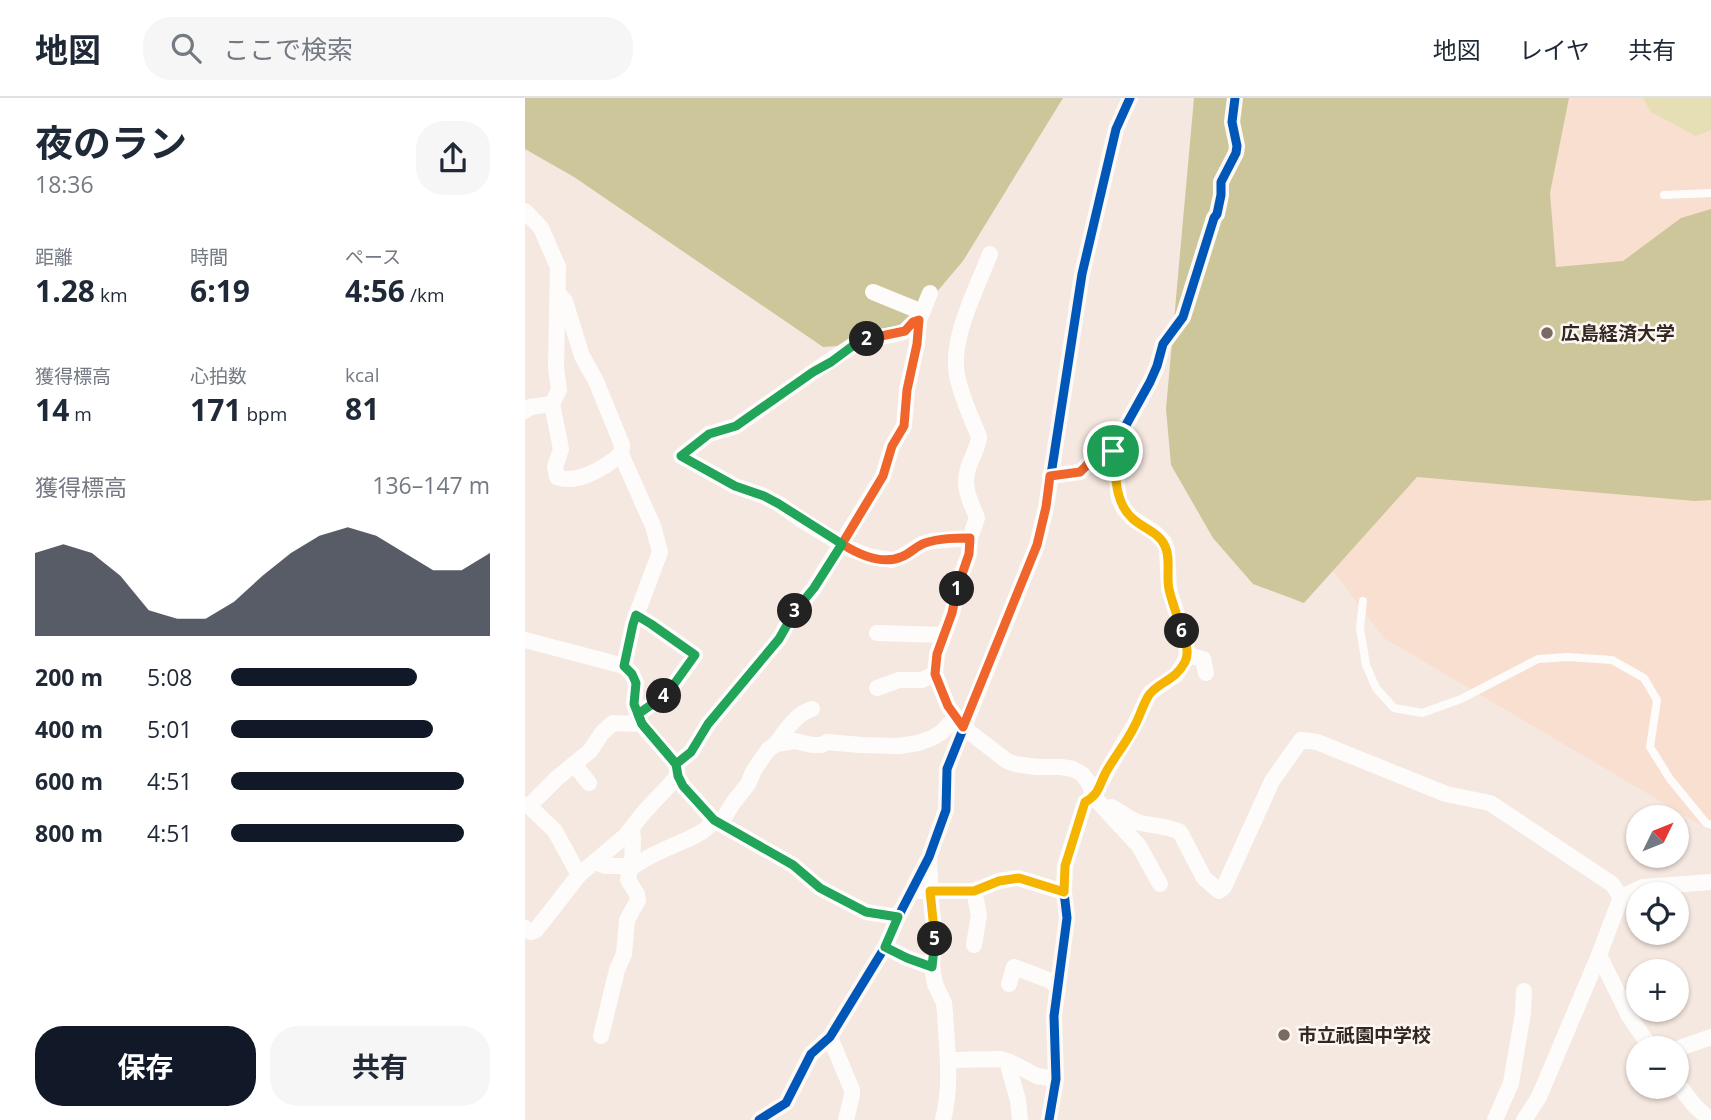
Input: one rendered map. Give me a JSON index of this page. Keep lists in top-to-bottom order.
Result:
{
  "places": ["広島経済大学", "市立祇園中学校"],
  "north": "top right",
  "page": {
    "header": "地図",
    "search": "ここで検索",
    "nav": ["地図", "レイヤ", "共有"],
    "heading": ["夜のラン", "18:36"],
    "stats": [
      ["距離", "1.28 km"],
      ["時間", "6:19"],
      ["ペース", "4:56 /km"],
      ["獲得標高", "14 m"],
      ["心拍数", "171 bpm"],
      ["kcal", "81"]
    ],
    "pins": [
      "2",
      "1",
      "3",
      "6",
      "4",
      "5"
    ],
    "chart": ["獲得標高", "136–147 m"],
    "list": [
      {
        "name": "200 m",
        "note": "5:08"
      },
      {
        "name": "400 m",
        "note": "5:01"
      },
      {
        "name": "600 m",
        "note": "4:51"
      },
      {
        "name": "800 m",
        "note": "4:51"
      }
    ],
    "map_buttons": ["+", "−"],
    "buttons": ["保存", "共有"]
  }
}
